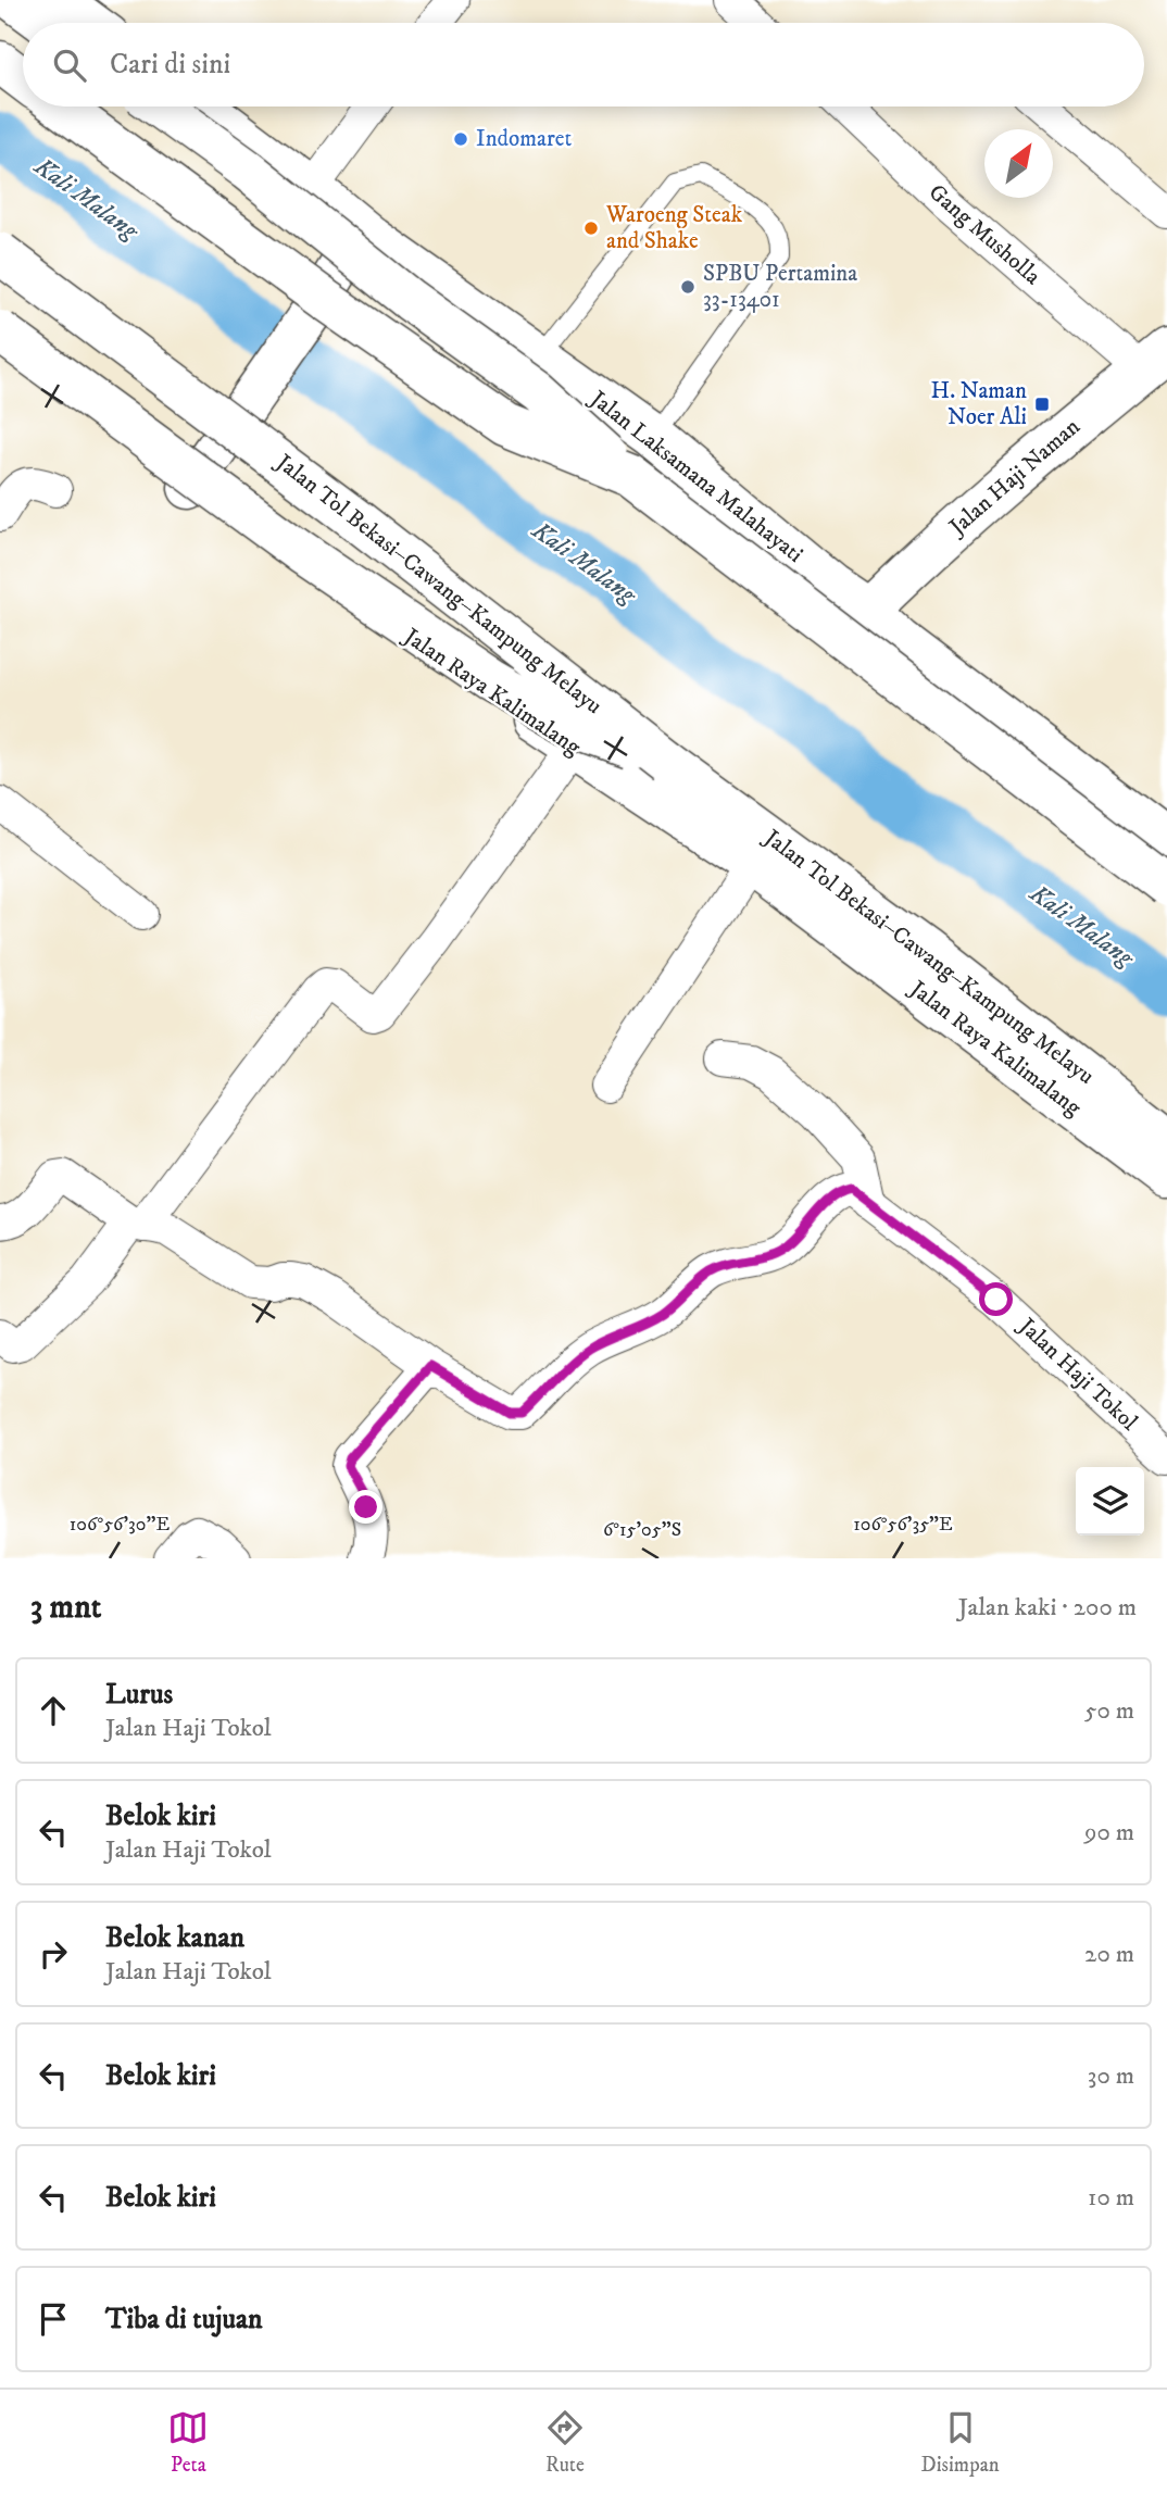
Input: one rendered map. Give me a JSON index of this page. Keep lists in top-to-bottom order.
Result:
{
  "streets": {
    "main road": [
      "Jalan Laksamana Malahayati",
      "Jalan Haji Naman",
      "Jalan Tol Bekasi–Cawang–Kampung Melayu",
      "Jalan Raya Kalimalang"
    ],
    "street": ["Gang Musholla", "Jalan Haji Tokol"]
  },
  "crossings": [
    ["Gang Musholla", "Jalan Haji Naman"],
    ["Jalan Laksamana Malahayati", "Jalan Haji Naman"]
  ],
  "water": ["Kali Malang"],
  "places": {
    "other": ["Indomaret", "Waroeng Steak and Shake", "SPBU Pertamina 33-13401"],
    "transit": ["H. Naman Noer Ali"]
  },
  "north": "top right",
  "page": {
    "search": "Cari di sini",
    "heading": ["3 mnt", "Jalan kaki · 200 m"],
    "list": [
      ["Lurus", "Jalan Haji Tokol", "50 m"],
      ["Belok kiri", "Jalan Haji Tokol", "90 m"],
      ["Belok kanan", "Jalan Haji Tokol", "20 m"],
      ["Belok kiri", "30 m"],
      ["Belok kiri", "10 m"],
      "Tiba di tujuan"
    ],
    "nav": ["Peta", "Rute", "Disimpan"]
  },
  "coordinates": ["106°56'30\"E", "106°56'35\"E", "6°15'05\"S"]
}
